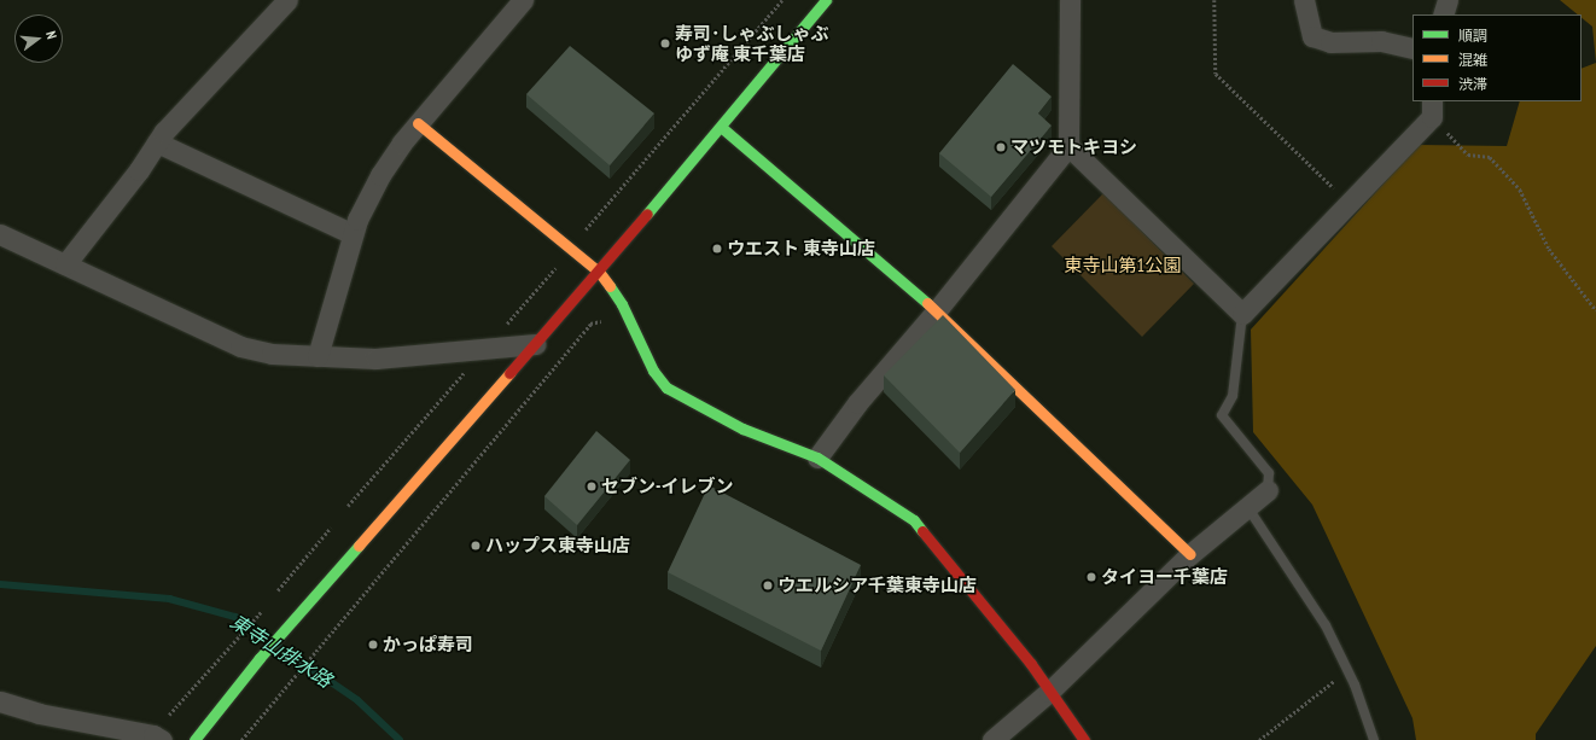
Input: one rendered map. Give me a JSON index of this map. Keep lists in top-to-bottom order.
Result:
{
  "water": ["東寺山排水路"],
  "parks": ["東寺山第1公園"],
  "places": [
    "寿司･しゃぶしゃぶ ゆず庵 東千葉店",
    "マツモトキヨシ",
    "ウエスト 東寺山店",
    "セブン-イレブン",
    "ハップス東寺山店",
    "タイヨー千葉店",
    "ウエルシア千葉東寺山店",
    "かっぱ寿司"
  ],
  "legend": ["順調", "混雑", "渋滞"],
  "north": "right"
}
